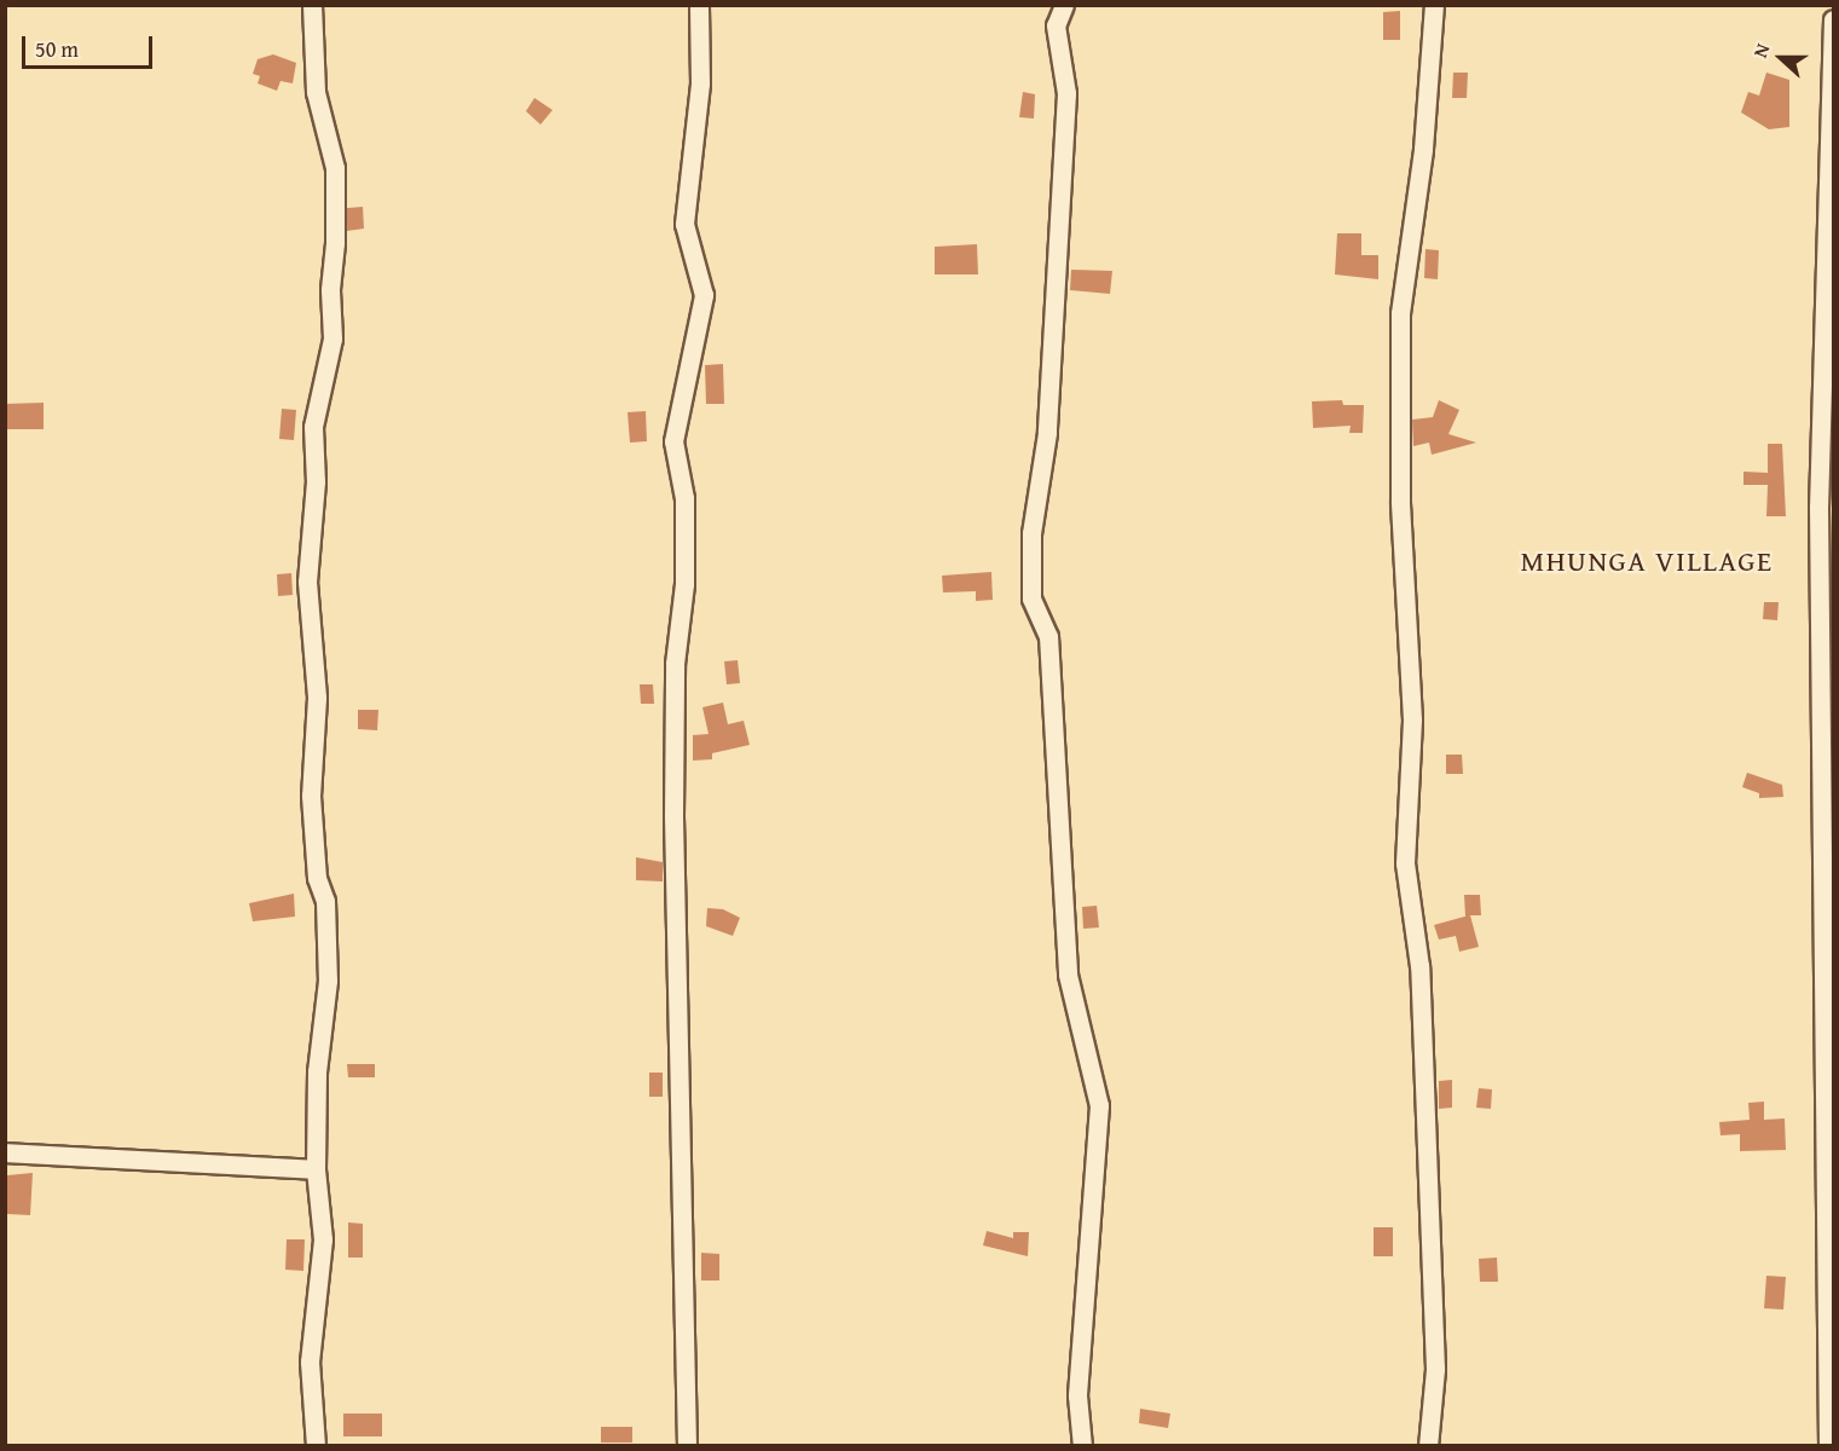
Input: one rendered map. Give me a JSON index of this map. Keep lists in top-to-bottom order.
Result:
{
  "districts": ["MHUNGA VILLAGE"],
  "scale_bar": "50 m",
  "north": "left"
}
